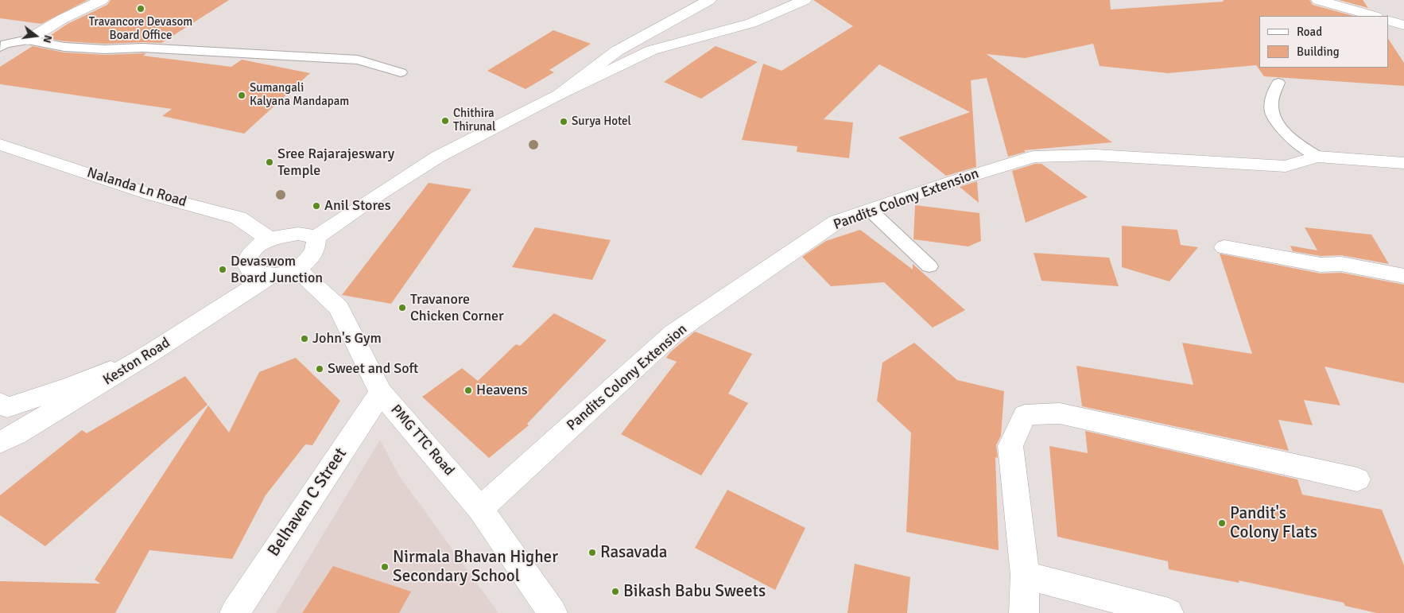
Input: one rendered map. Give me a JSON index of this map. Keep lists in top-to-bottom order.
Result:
{
  "streets": {
    "street": [
      "Nalanda Ln Road",
      "Pandits Colony Extension",
      "Keston Road",
      "PMG TTC Road",
      "Belhaven C Street"
    ]
  },
  "crossings": [
    ["Pandits Colony Extension", "PMG TTC Road"],
    ["PMG TTC Road", "Belhaven C Street"]
  ],
  "places": [
    "Travancore Devasom Board Office",
    "Sumangali Kalyana Mandapam",
    "Chithira Thirunal",
    "Surya Hotel",
    "Sree Rajarajeswary Temple",
    "Anil Stores",
    "Devaswom Board Junction",
    "Travanore Chicken Corner",
    "John's Gym",
    "Sweet and Soft",
    "Heavens",
    "Pandit's Colony Flats",
    "Rasavada",
    "Nirmala Bhavan Higher Secondary School",
    "Bikash Babu Sweets"
  ],
  "legend": ["Road", "Building"],
  "north": "right"
}
